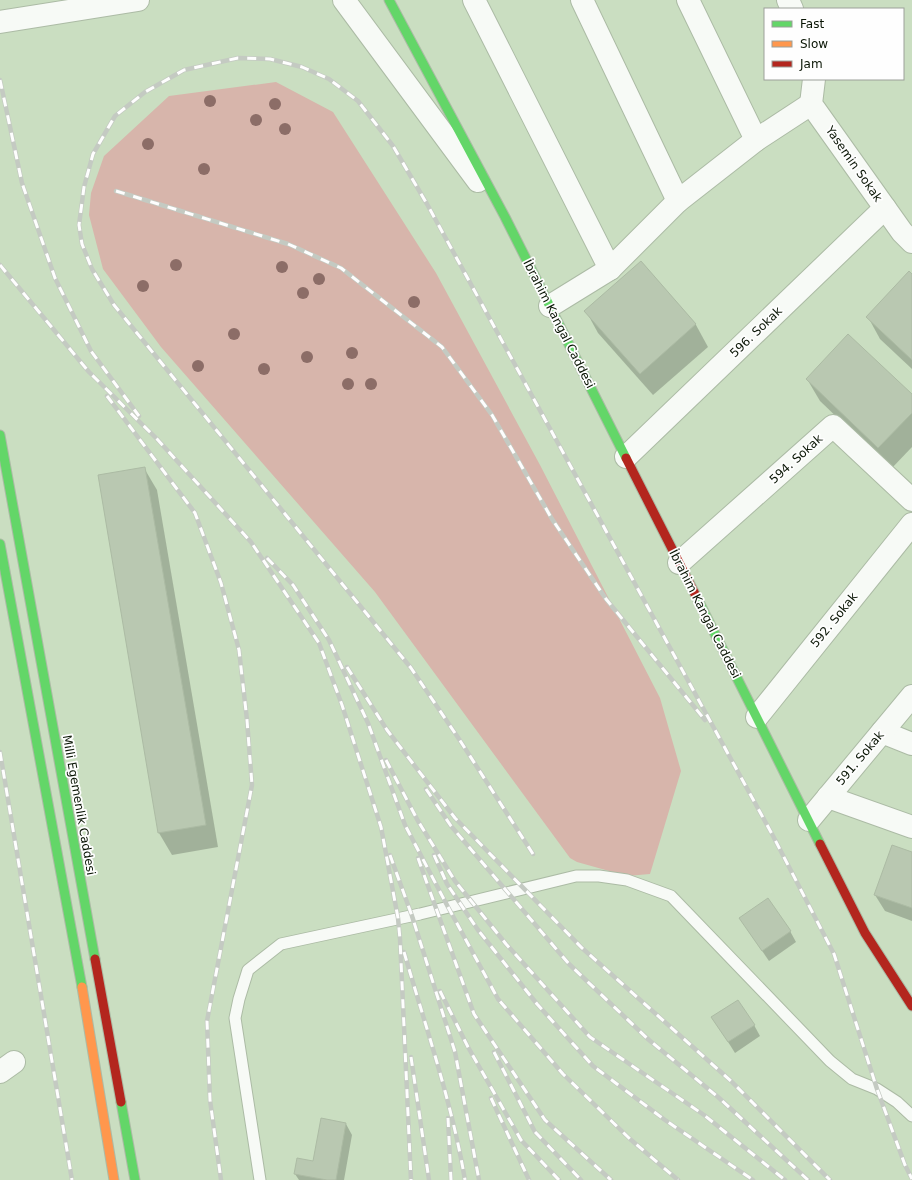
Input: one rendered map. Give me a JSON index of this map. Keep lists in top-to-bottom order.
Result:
{
  "streets": {
    "main road": ["İbrahim Kangal Caddesi", "Milli Egemenlik Caddesi"],
    "street": [
      "Yasemin Sokak",
      "596. Sokak",
      "594. Sokak",
      "592. Sokak",
      "591. Sokak"
    ]
  },
  "crossings": [
    ["Yasemin Sokak", "596. Sokak"],
    ["İbrahim Kangal Caddesi", "596. Sokak"],
    ["İbrahim Kangal Caddesi", "594. Sokak"],
    ["İbrahim Kangal Caddesi", "592. Sokak"],
    ["İbrahim Kangal Caddesi", "591. Sokak"]
  ],
  "legend": ["Fast", "Slow", "Jam"]
}
